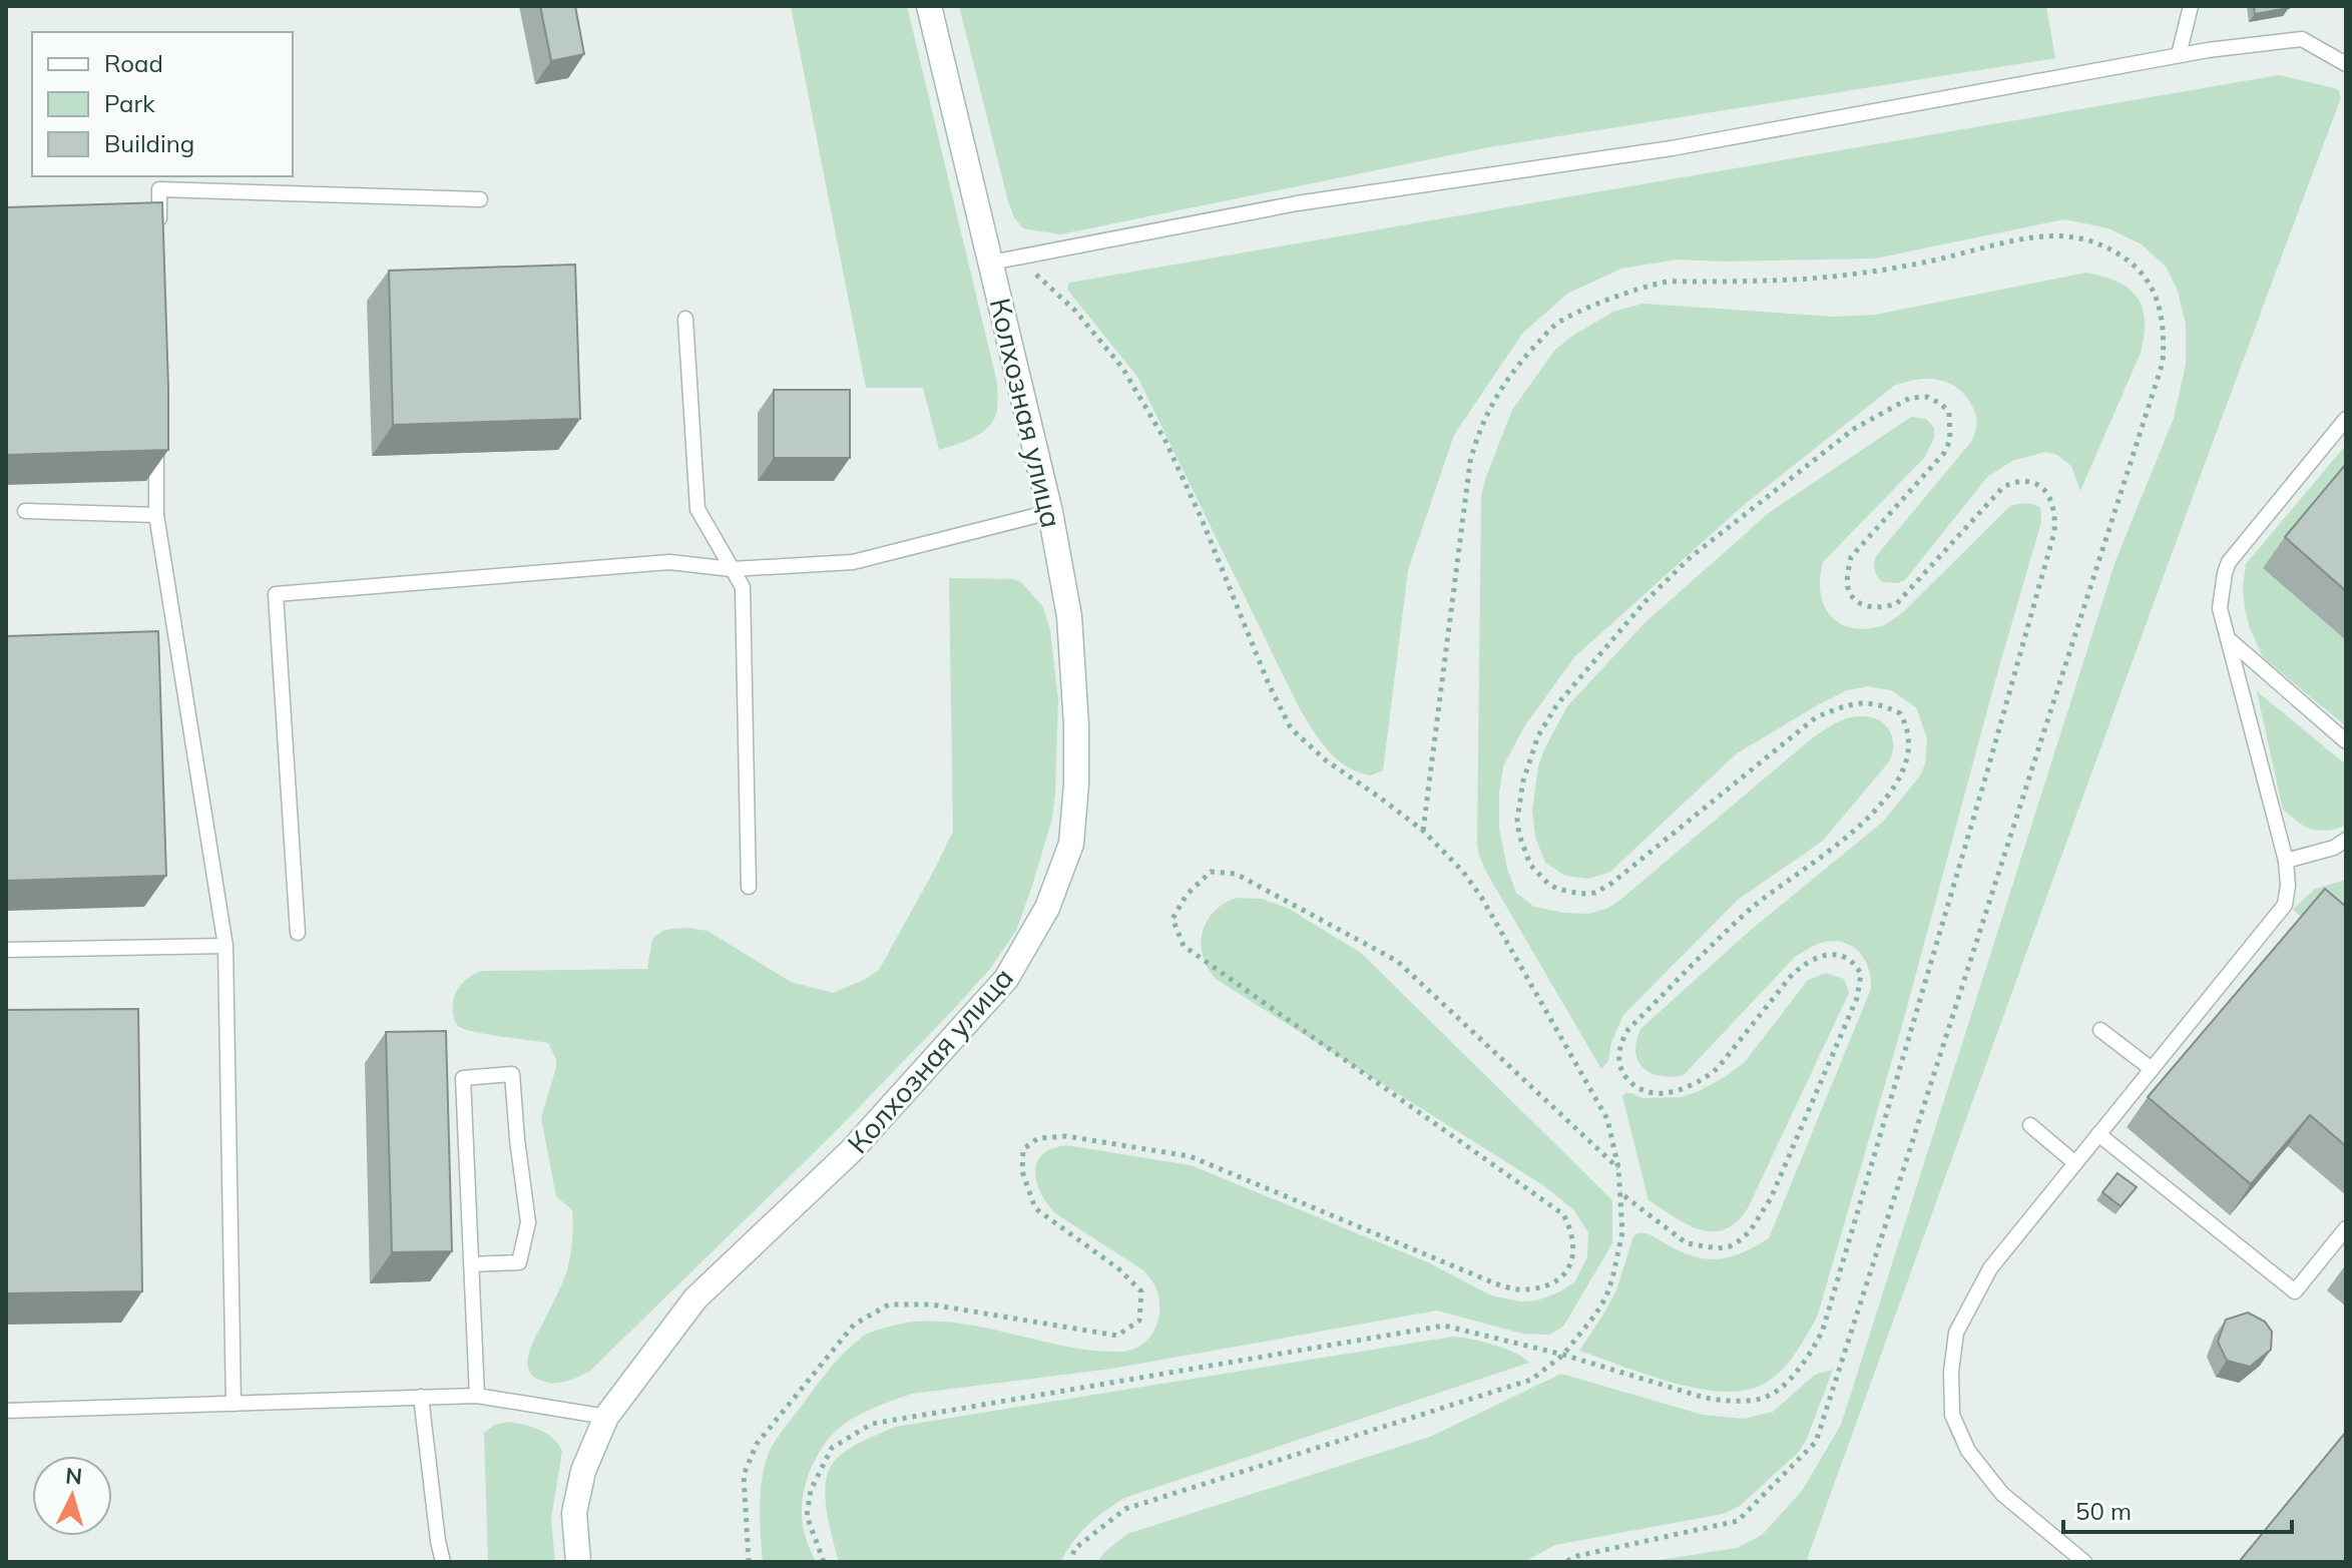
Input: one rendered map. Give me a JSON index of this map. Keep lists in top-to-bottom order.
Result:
{
  "streets": {
    "main road": ["Колхозная улица"]
  },
  "legend": ["Road", "Park", "Building"],
  "scale_bar": "50 m",
  "north": "top"
}
